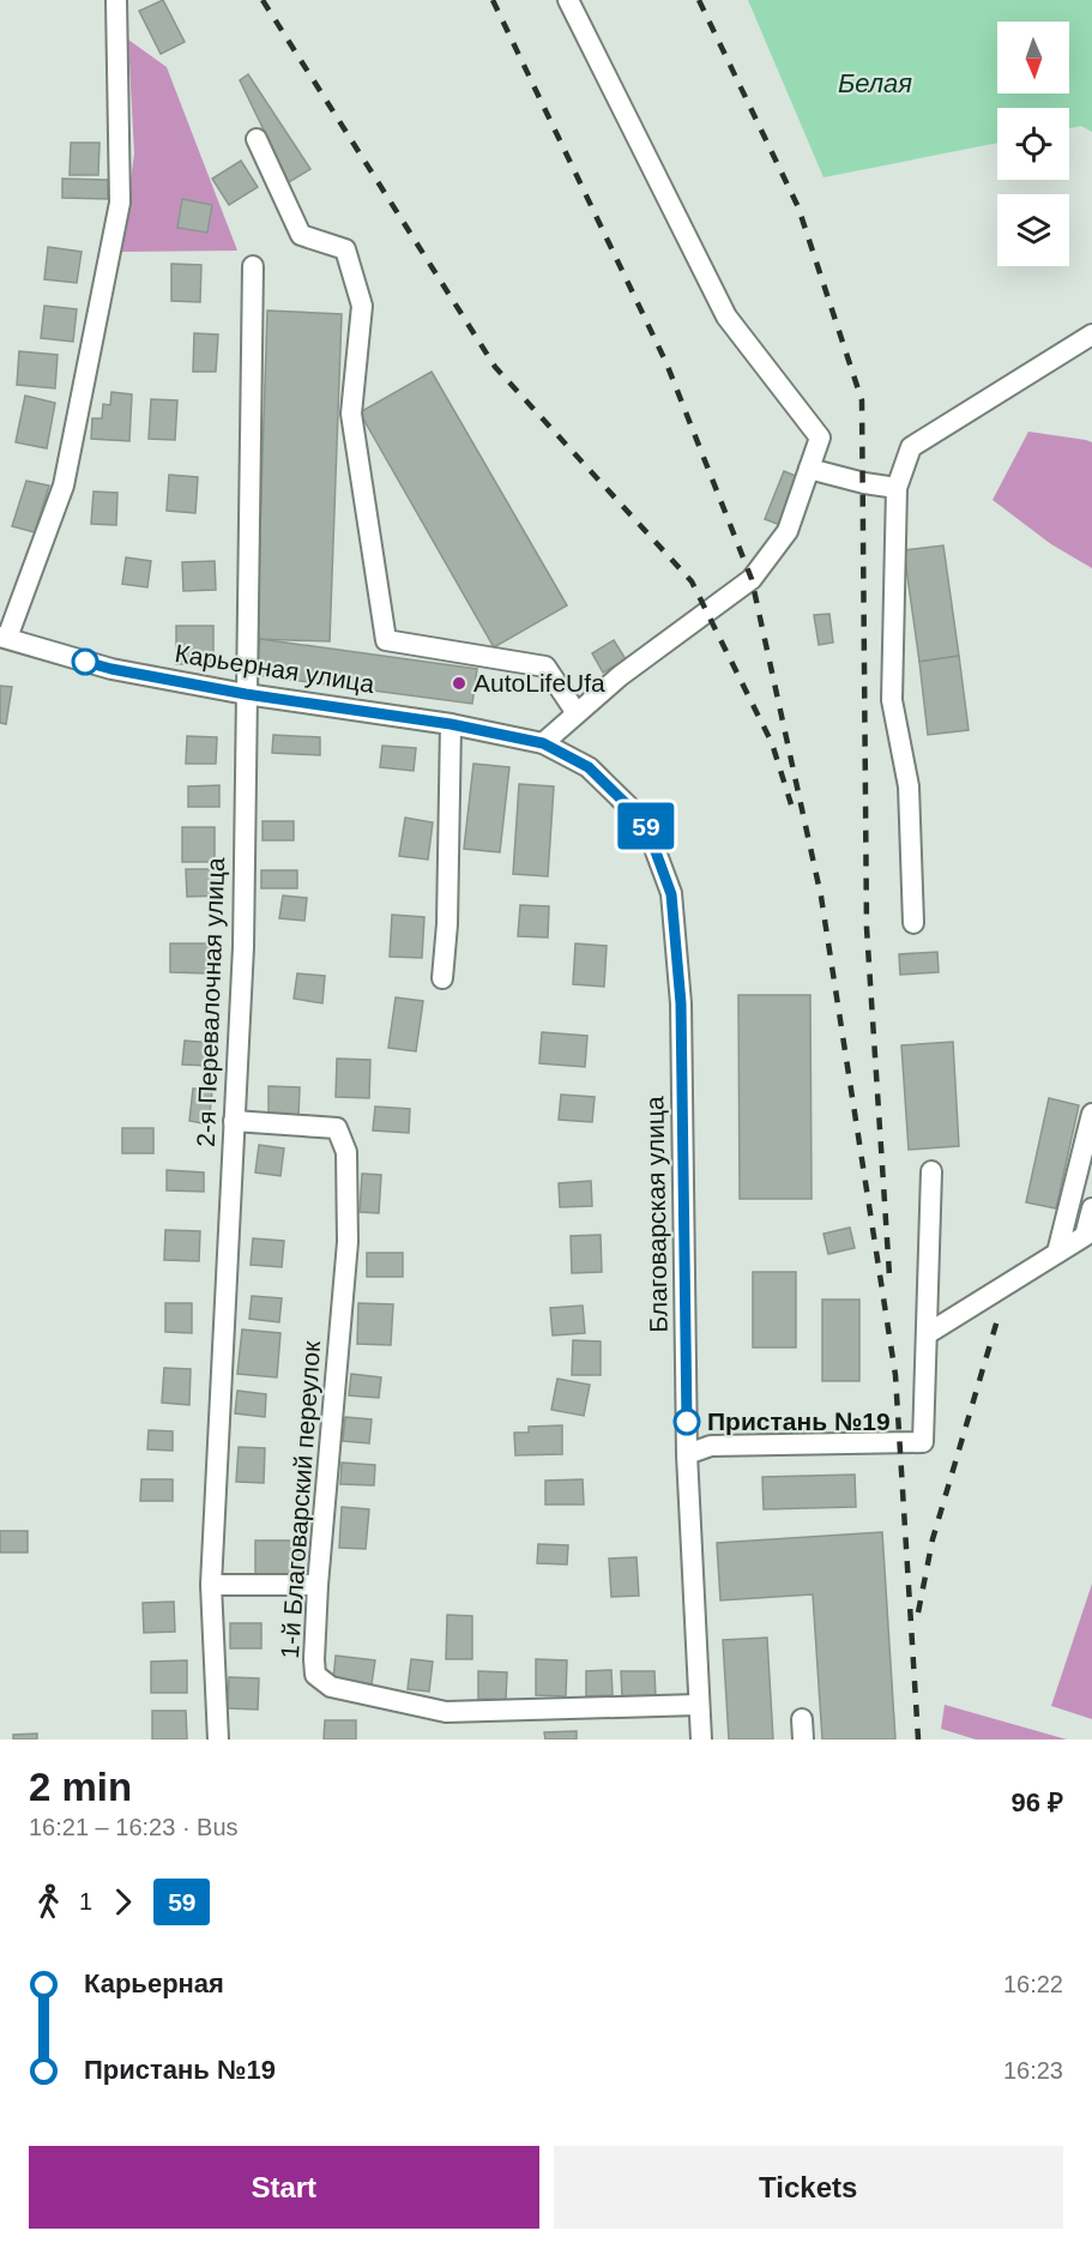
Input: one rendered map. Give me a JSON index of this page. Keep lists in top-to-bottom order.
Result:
{
  "streets": {
    "street": [
      "Карьерная улица",
      "2-я Перевалочная улица",
      "Благоварская улица",
      "1-й Благоварский переулок"
    ]
  },
  "crossings": [
    ["Карьерная улица", "2-я Перевалочная улица"],
    ["Карьерная улица", "Благоварская улица"],
    ["2-я Перевалочная улица", "1-й Благоварский переулок"],
    ["Благоварская улица", "1-й Благоварский переулок"]
  ],
  "water": ["Белая"],
  "places": ["AutoLifeUfa", "Пристань №19"],
  "lines": ["bus line 59"],
  "north": "bottom",
  "page": {
    "on_map": "59",
    "heading": ["2 min", "16:21 – 16:23 · Bus", "96 ₽"],
    "legs": ["1", "59"],
    "list": [
      {
        "name": "Карьерная",
        "value": "16:22"
      },
      {
        "name": "Пристань №19",
        "value": "16:23"
      }
    ],
    "buttons": ["Start", "Tickets"]
  }
}
